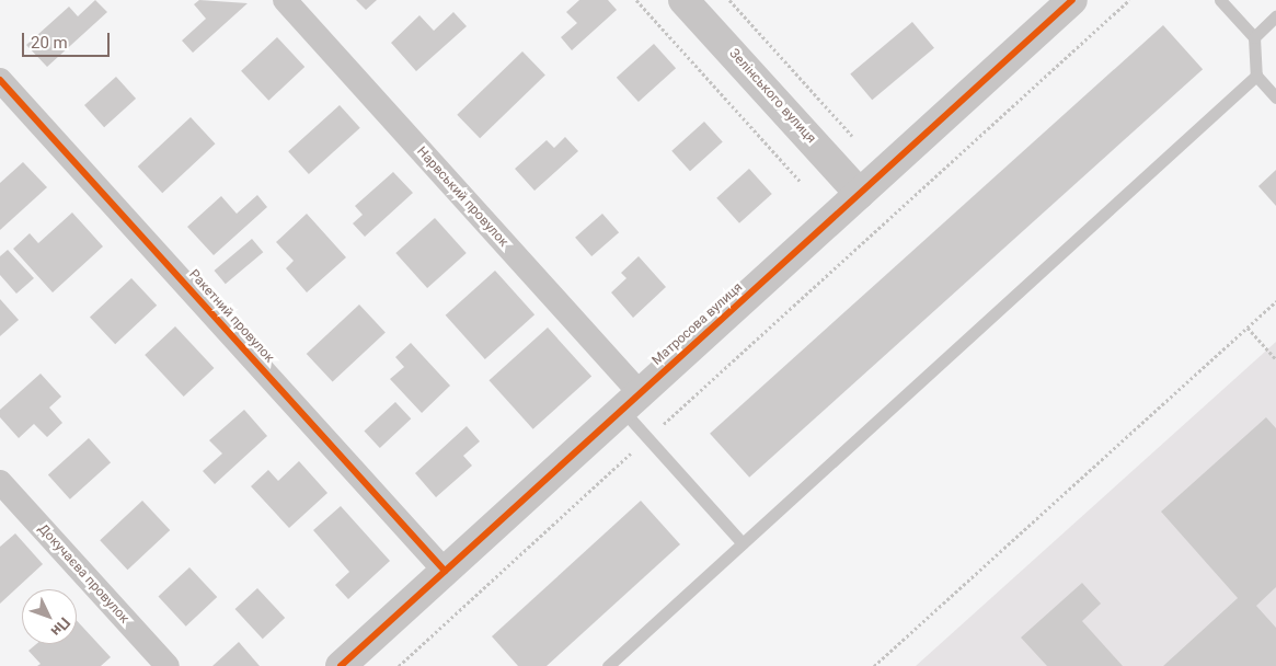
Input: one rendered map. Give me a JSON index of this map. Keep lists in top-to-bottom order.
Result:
{
  "streets": {
    "street": [
      "Зелінського вулиця",
      "Нарвський провулок",
      "Ракетний провулок",
      "Матросова вулиця",
      "Докучаєва провулок"
    ]
  },
  "crossings": [
    ["Зелінського вулиця", "Матросова вулиця"],
    ["Нарвський провулок", "Матросова вулиця"],
    ["Ракетний провулок", "Матросова вулиця"]
  ],
  "scale_bar": "20 m",
  "north": "bottom right"
}
